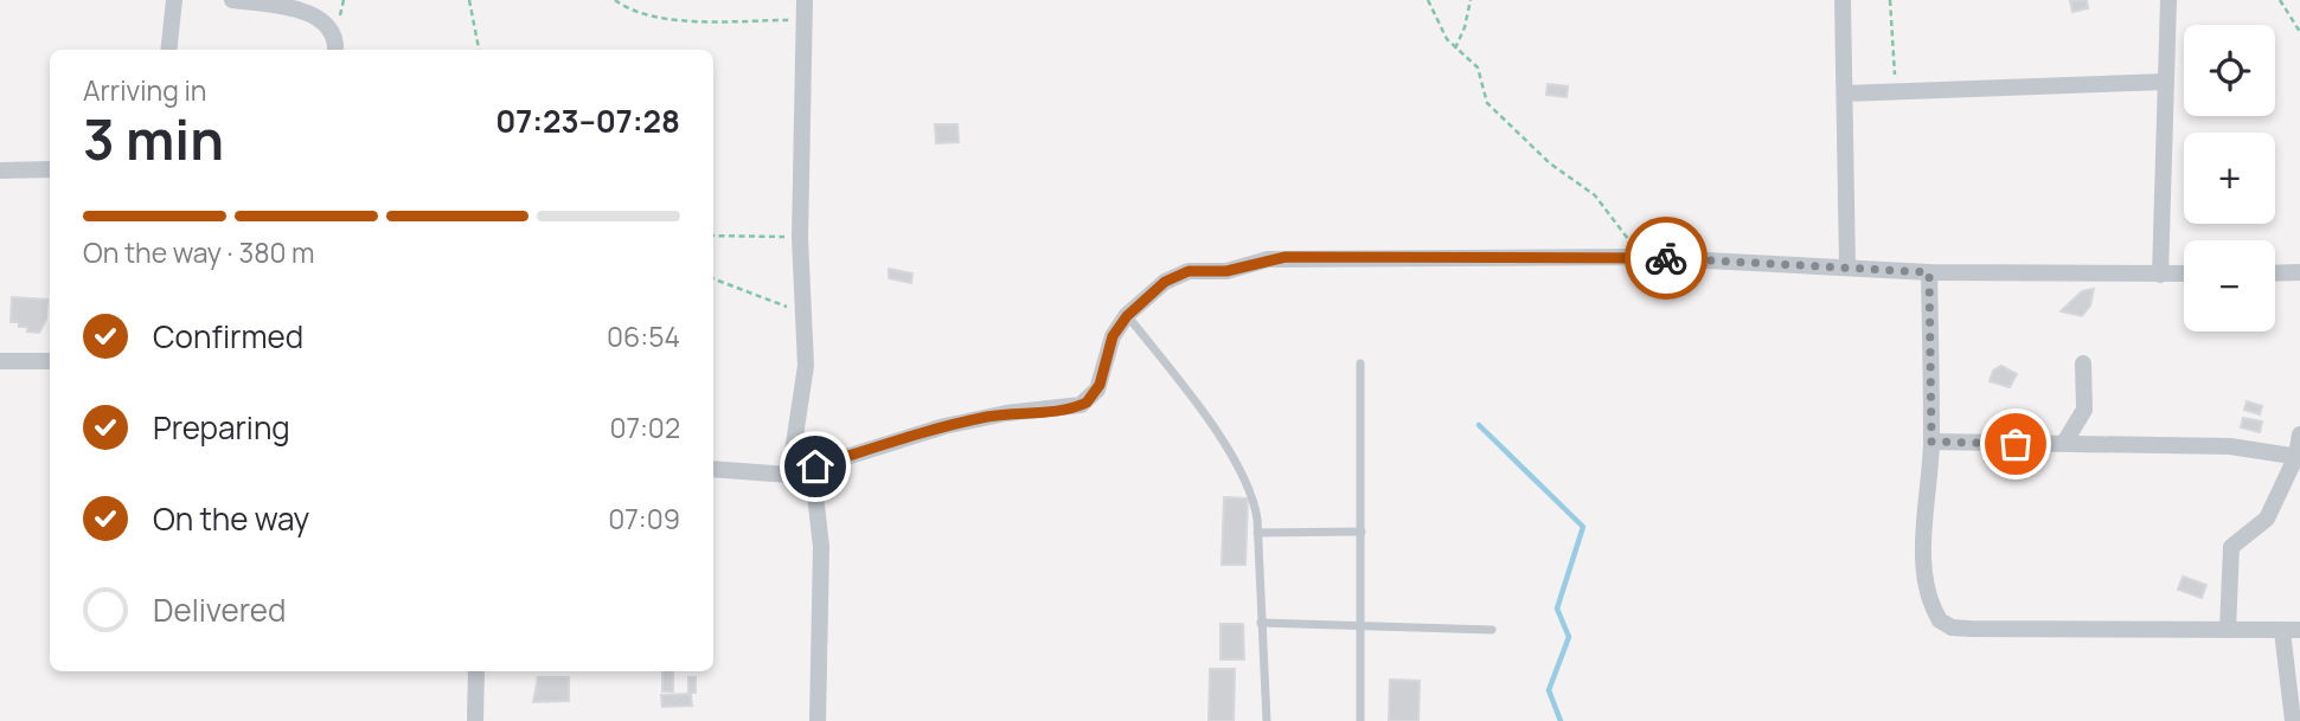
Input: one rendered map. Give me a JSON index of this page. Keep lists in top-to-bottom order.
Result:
{
  "page": {
    "map_buttons": ["+", "−"],
    "heading": ["3 min", "Arriving in", "07:23–07:28"],
    "bar": "On the way · 380 m",
    "list": [
      ["Confirmed", "06:54"],
      ["Preparing", "07:02"],
      ["On the way", "07:09"],
      "Delivered"
    ]
  }
}
